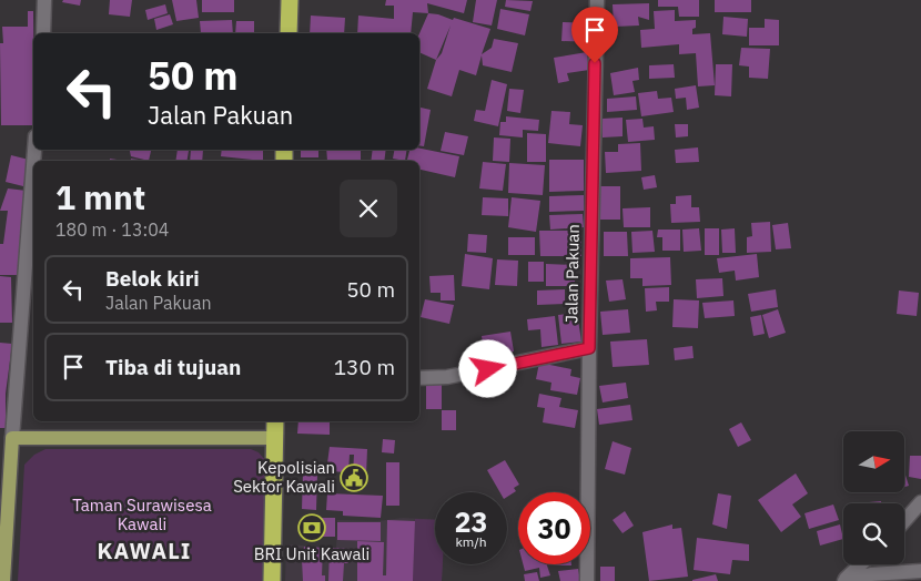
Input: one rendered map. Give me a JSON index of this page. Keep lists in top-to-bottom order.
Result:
{
  "streets": {
    "street": ["Jalan Pakuan"]
  },
  "districts": ["KAWALI"],
  "parks": ["Taman Surawisesa Kawali"],
  "places": {
    "public building": ["Kepolisian Sektor Kawali"],
    "bank": ["BRI Unit Kawali"]
  },
  "north": "right",
  "page": {
    "turn": ["50 m", "Jalan Pakuan"],
    "heading": ["1 mnt", "180 m · 13:04"],
    "list": [
      {
        "name": "Belok kiri",
        "note": "Jalan Pakuan",
        "value": "50 m"
      },
      {
        "name": "Tiba di tujuan",
        "value": "130 m"
      }
    ],
    "speed": "23 km/h",
    "limit": "30"
  }
}
